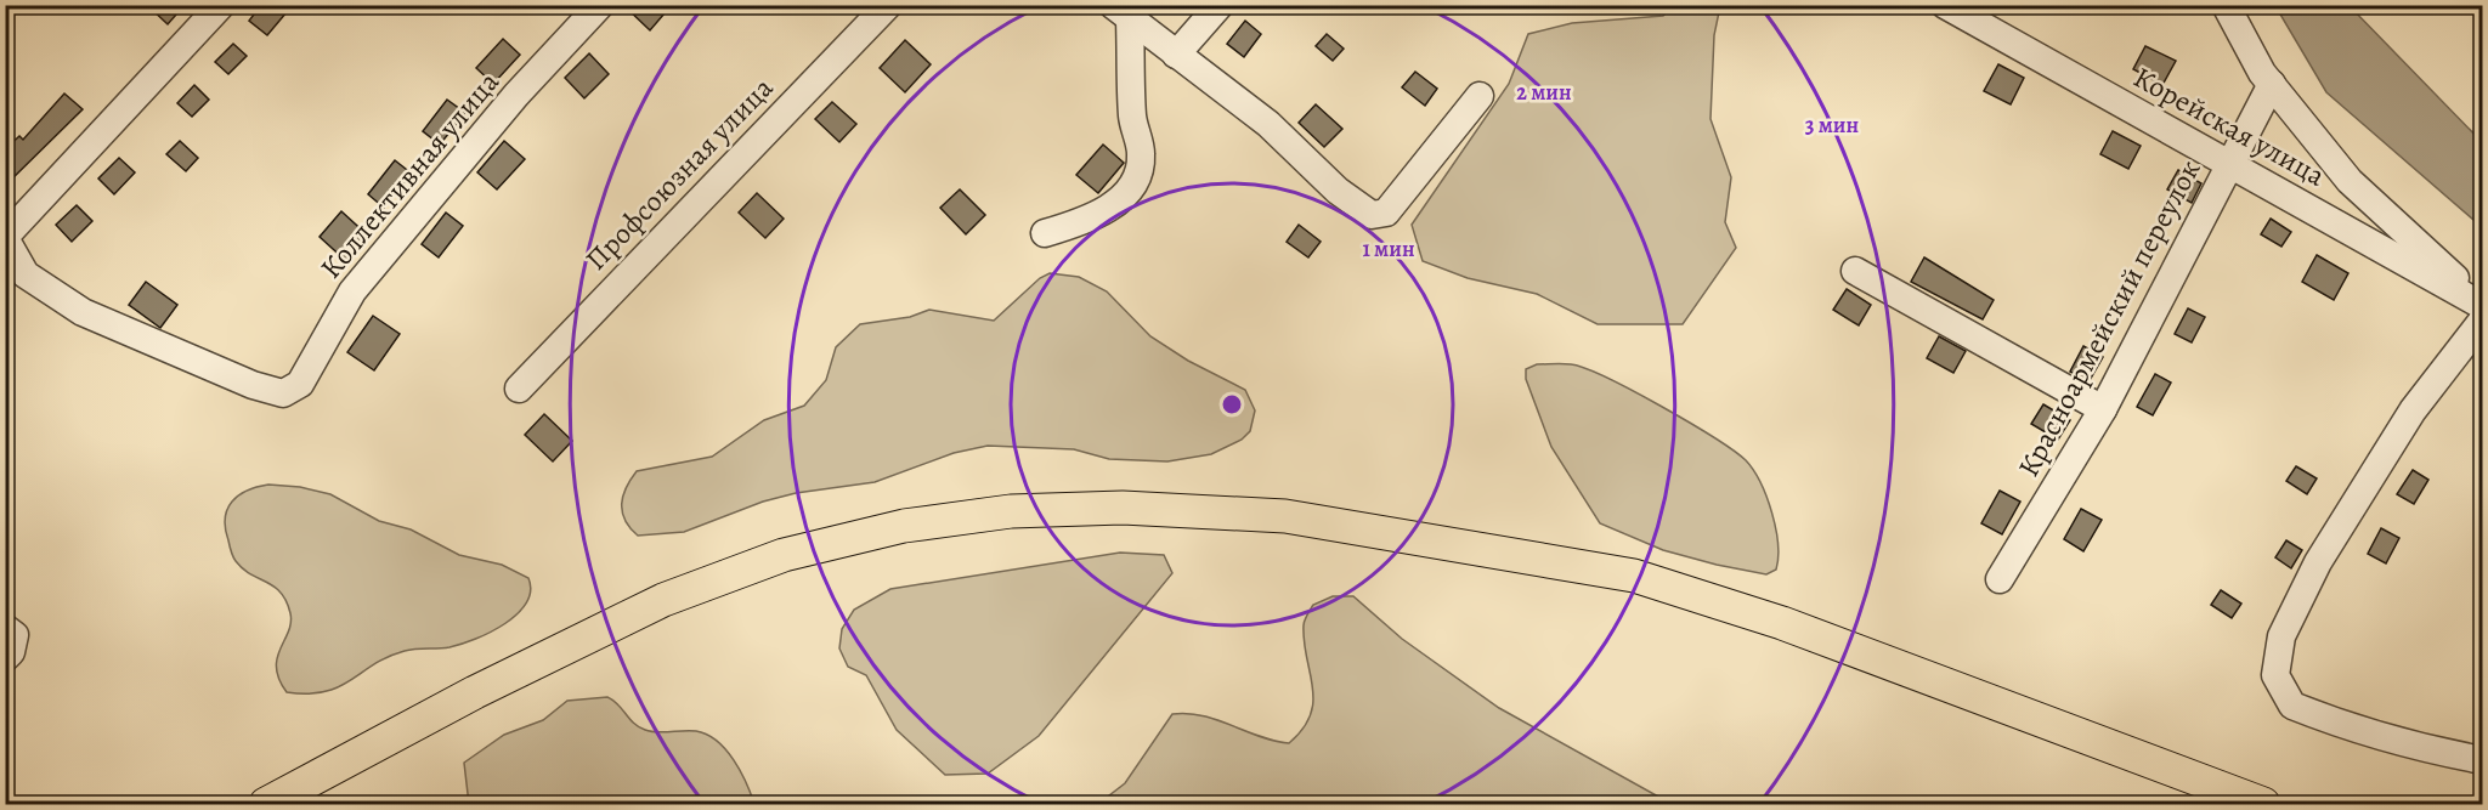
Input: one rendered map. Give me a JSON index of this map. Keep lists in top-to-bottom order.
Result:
{
  "streets": {
    "street": [
      "Корейская улица",
      "Профсоюзная улица",
      "Коллективная улица",
      "Красноармейский переулок"
    ]
  },
  "crossings": [
    ["Корейская улица", "Красноармейский переулок"]
  ],
  "rings": ["2 мин", "3 мин", "1 мин"]
}
